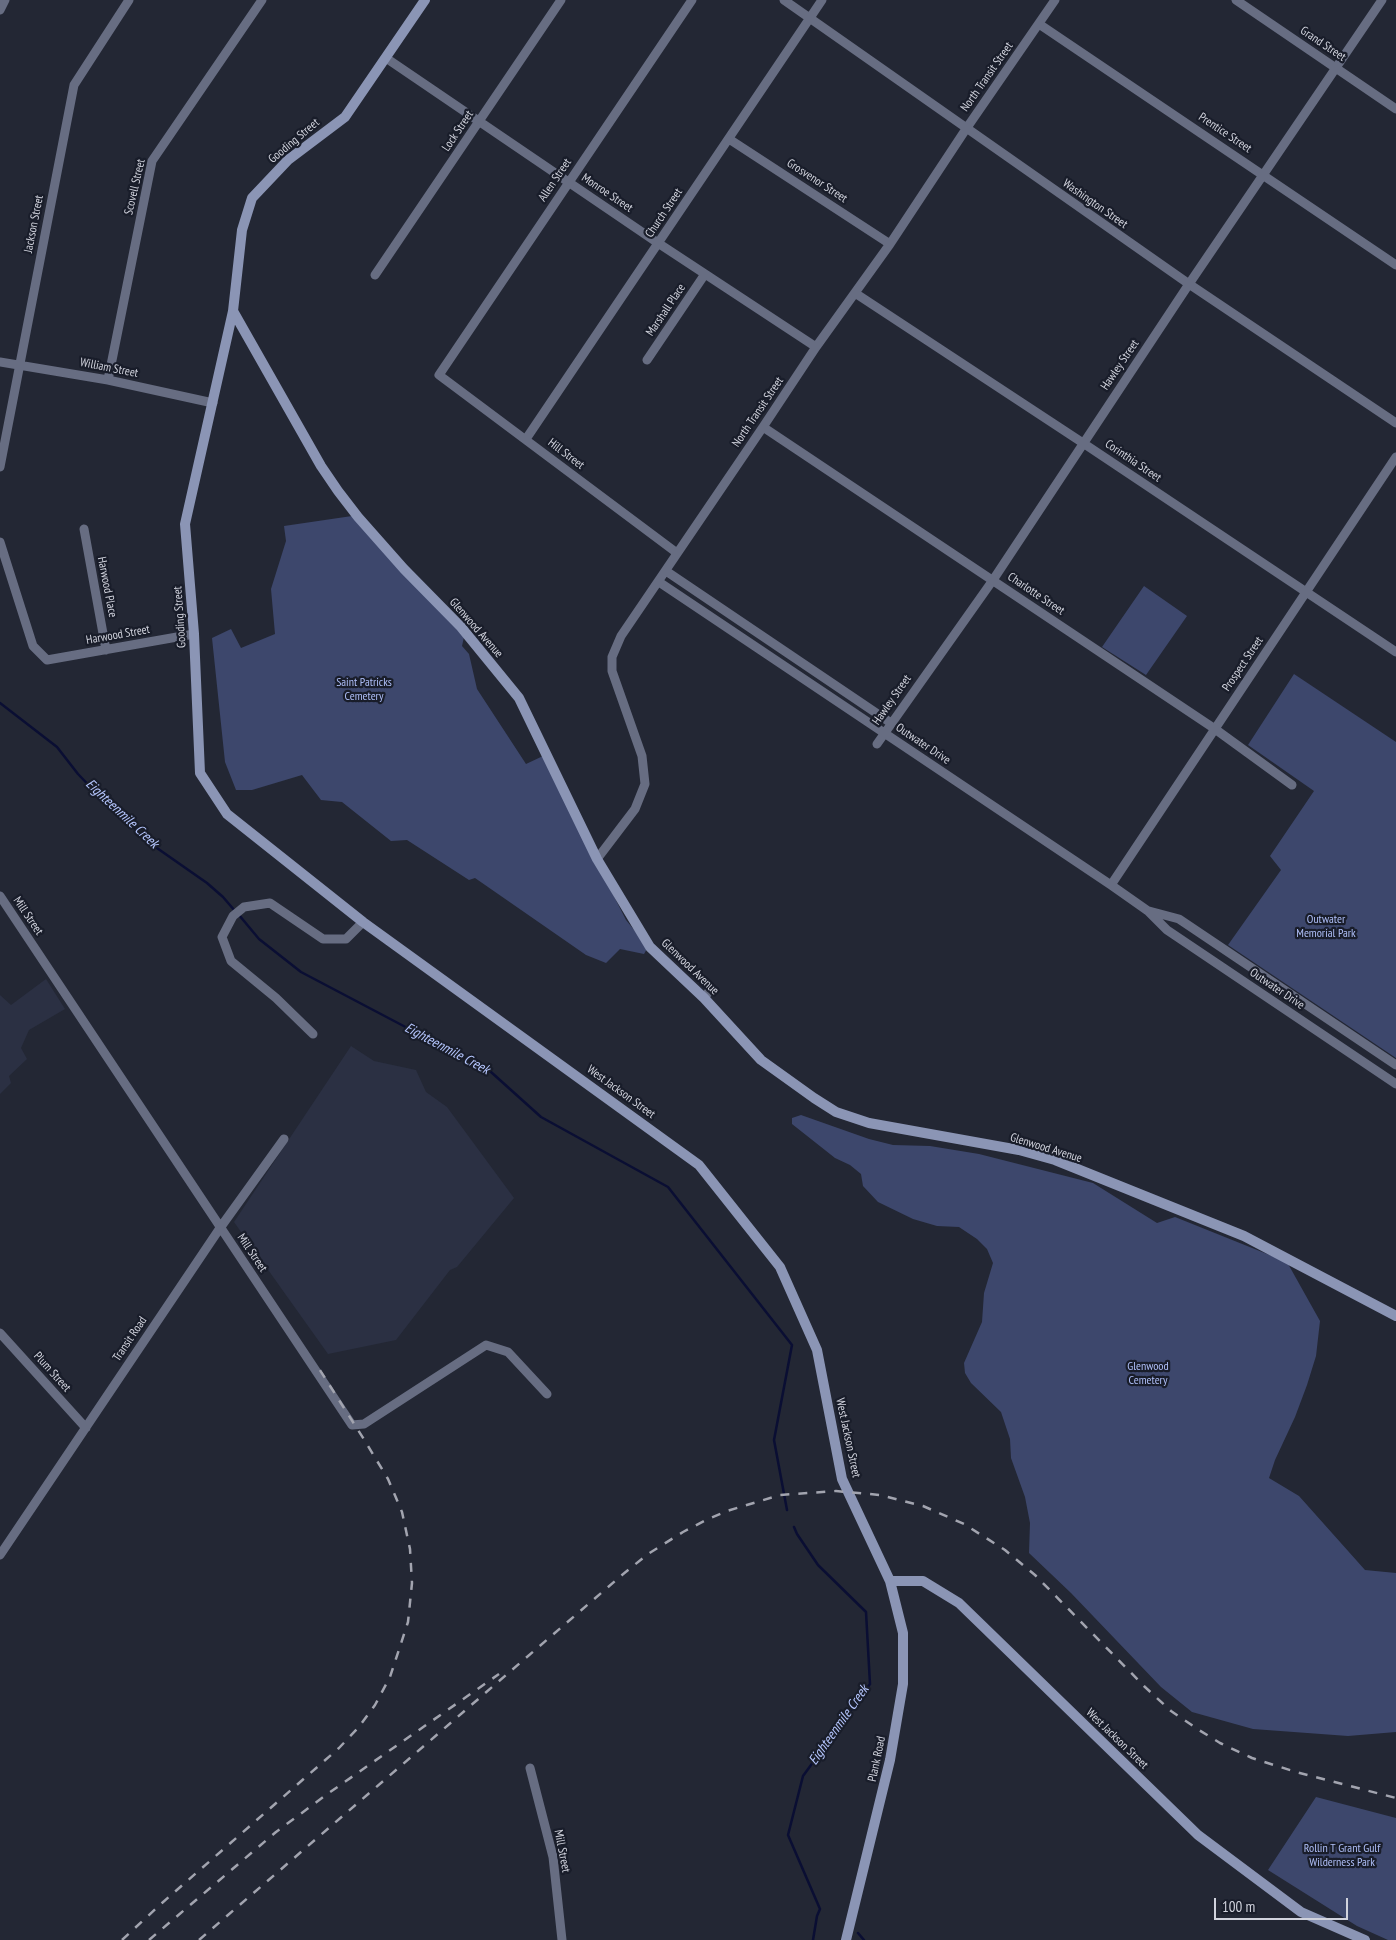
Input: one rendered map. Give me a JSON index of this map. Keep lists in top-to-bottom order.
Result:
{
  "streets": {
    "street": [
      "Grand Street",
      "North Transit Street",
      "Lock Street",
      "Prentice Street",
      "Gooding Street",
      "Allen Street",
      "Grosvenor Street",
      "Scovell Street",
      "Monroe Street",
      "Washington Street",
      "Church Street",
      "Jackson Street",
      "Marshall Place",
      "Hawley Street",
      "William Street",
      "Hill Street",
      "Corinthia Street",
      "Harwood Place",
      "Charlotte Street",
      "Glenwood Avenue",
      "Harwood Street",
      "Prospect Street",
      "Outwater Drive",
      "Mill Street",
      "West Jackson Street",
      "Transit Road",
      "Plum Street",
      "Plank Road"
    ]
  },
  "crossings": [
    ["Grand Street", "Hawley Street"],
    ["North Transit Street", "Prentice Street"],
    ["North Transit Street", "Grosvenor Street"],
    ["North Transit Street", "Monroe Street"],
    ["North Transit Street", "Washington Street"],
    ["North Transit Street", "Hill Street"],
    ["North Transit Street", "Corinthia Street"],
    ["North Transit Street", "Charlotte Street"],
    ["North Transit Street", "Glenwood Avenue"],
    ["North Transit Street", "Outwater Drive"],
    ["Lock Street", "Monroe Street"],
    ["Prentice Street", "Hawley Street"],
    ["Gooding Street", "Monroe Street"],
    ["Gooding Street", "William Street"],
    ["Gooding Street", "Glenwood Avenue"],
    ["Gooding Street", "Harwood Street"],
    ["Gooding Street", "West Jackson Street"],
    ["Allen Street", "Monroe Street"],
    ["Allen Street", "Hill Street"],
    ["Grosvenor Street", "Church Street"],
    ["Scovell Street", "William Street"],
    ["Monroe Street", "Church Street"],
    ["Monroe Street", "Marshall Place"],
    ["Washington Street", "Church Street"],
    ["Washington Street", "Hawley Street"],
    ["Church Street", "Hill Street"],
    ["Jackson Street", "William Street"],
    ["Hawley Street", "Corinthia Street"],
    ["Hawley Street", "Charlotte Street"],
    ["Hawley Street", "Outwater Drive"],
    ["Corinthia Street", "Prospect Street"],
    ["Harwood Place", "Harwood Street"],
    ["Charlotte Street", "Prospect Street"],
    ["Prospect Street", "Outwater Drive"],
    ["Mill Street", "Transit Road"],
    ["West Jackson Street", "Plank Road"],
    ["Transit Road", "Plum Street"]
  ],
  "water": ["Eighteenmile Creek"],
  "parks": [
    "Saint Patricks Cemetery",
    "Outwater Memorial Park",
    "Glenwood Cemetery",
    "Rollin T Grant Gulf Wilderness Park"
  ],
  "scale_bar": "100 m"
}
